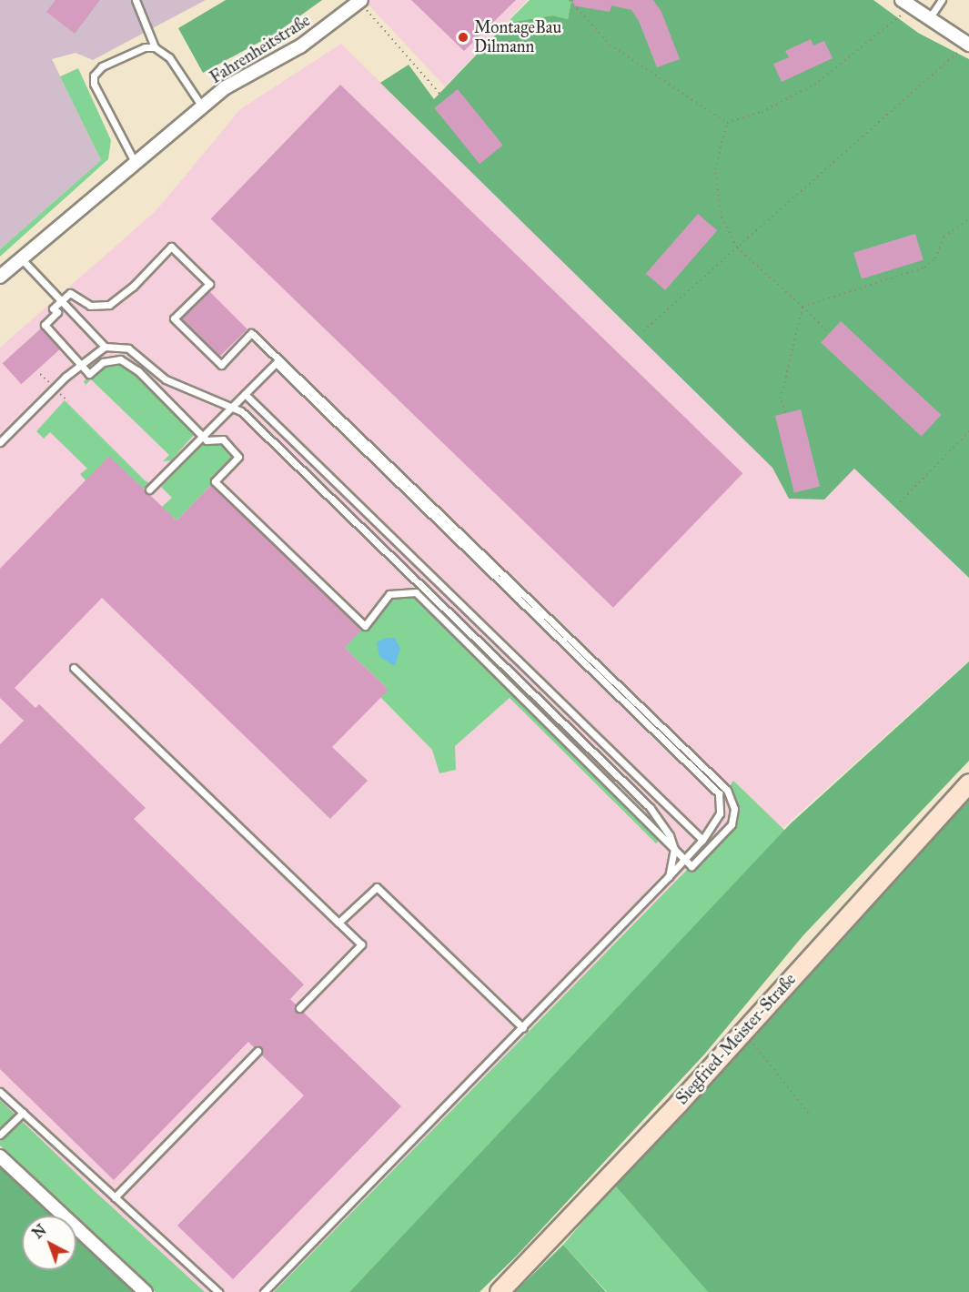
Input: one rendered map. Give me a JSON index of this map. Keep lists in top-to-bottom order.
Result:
{
  "streets": {
    "street": ["Fahrenheitstraße", "Siegfried-Meister-Straße"]
  },
  "places": ["MontageBau Dilmann"],
  "north": "top left"
}
